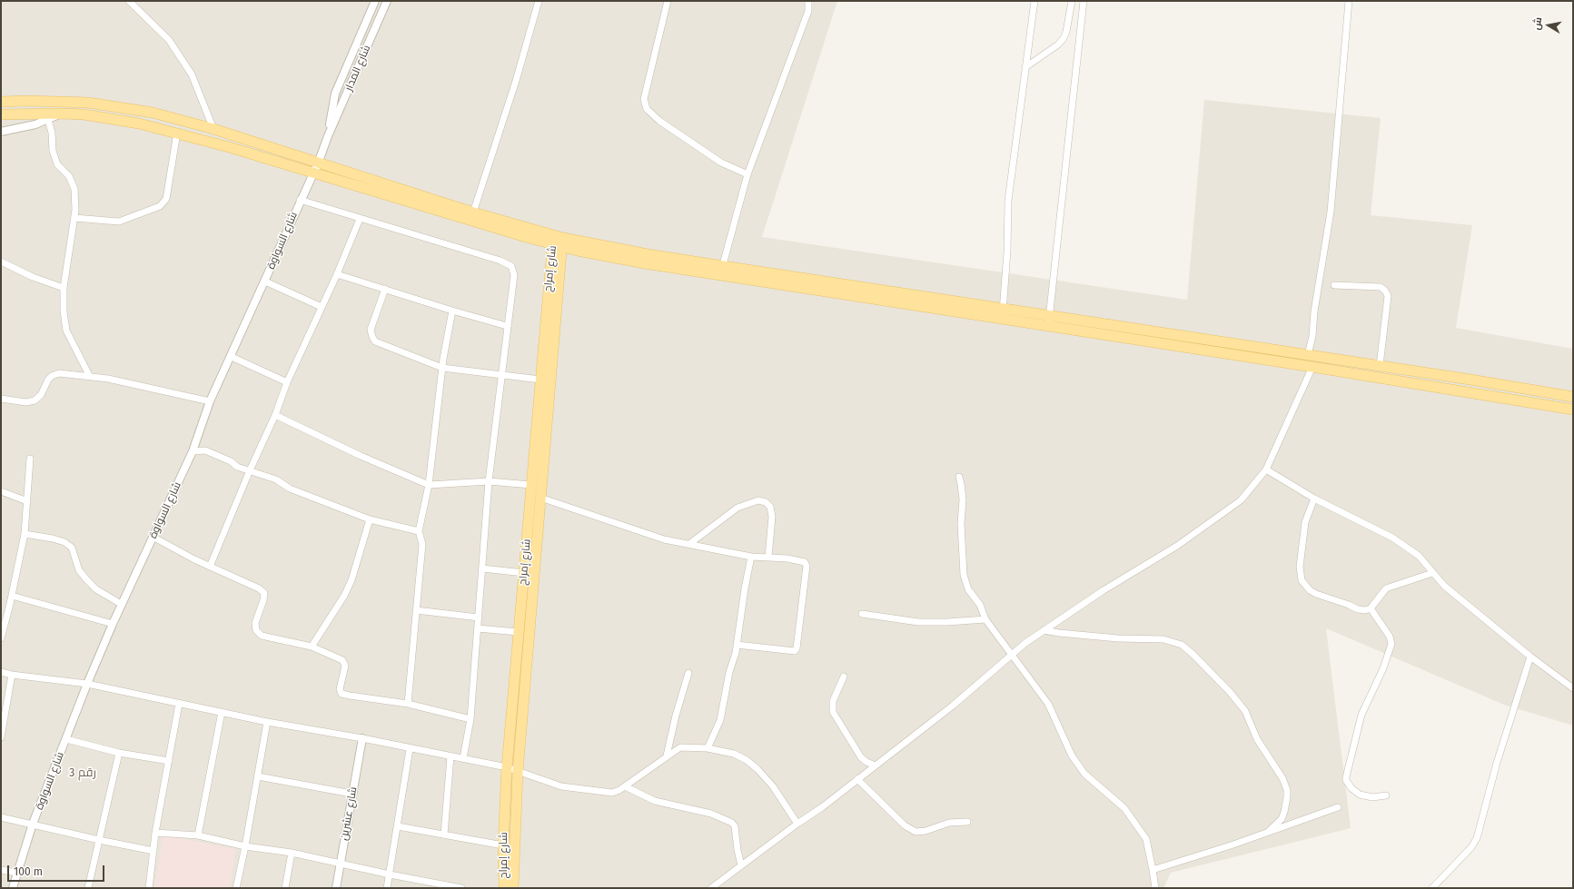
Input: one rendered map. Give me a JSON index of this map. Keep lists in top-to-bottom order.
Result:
{
  "streets": {
    "main road": ["شارع إمراح"],
    "street": ["شارع المدار", "شارع السواوة", "شارع عشرين"]
  },
  "crossings": [
    ["شارع المدار", "شارع السواوة"]
  ],
  "districts": ["رقم 3"],
  "scale_bar": "100 m",
  "north": "left"
}
